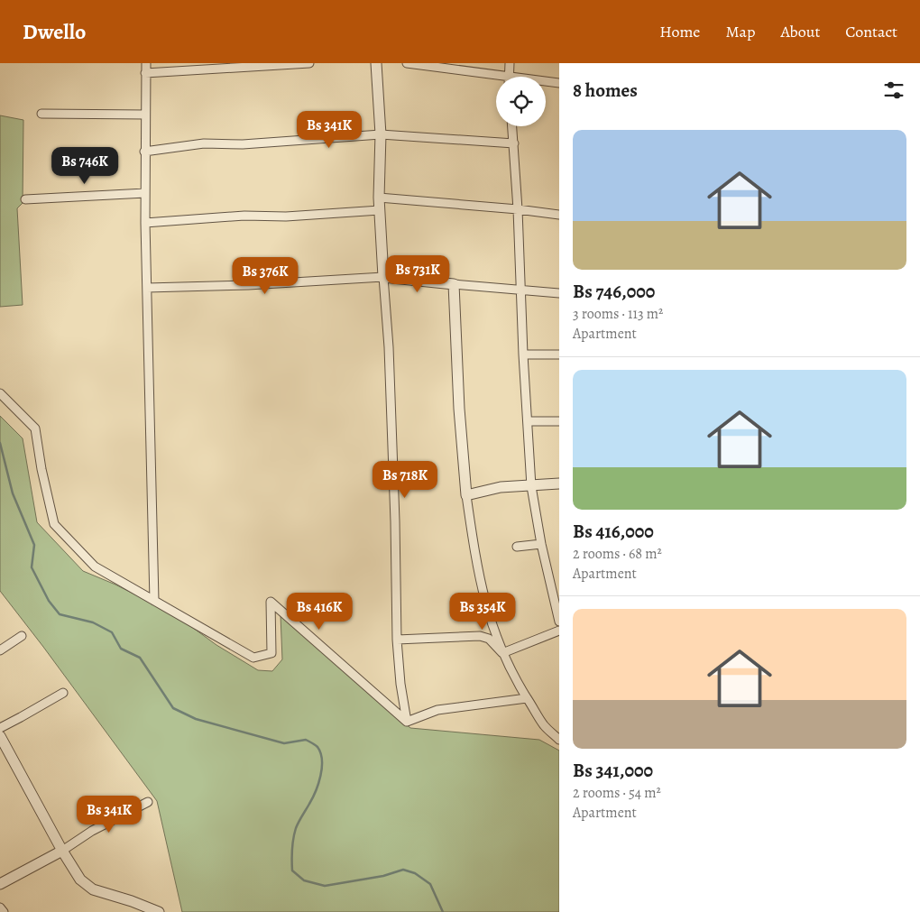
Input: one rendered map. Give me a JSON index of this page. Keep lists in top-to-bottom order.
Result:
{
  "page": {
    "header": "Dwello",
    "nav": [
      "Home",
      "Map",
      "About",
      "Contact"
    ],
    "heading": "8 homes",
    "price": [
      "Bs 341K",
      "Bs 746K",
      "Bs 731K",
      "Bs 376K",
      "Bs 718K",
      "Bs 416K",
      "Bs 354K",
      "Bs 341K"
    ],
    "list": [
      {
        "name": "Bs 746,000",
        "note": "3 rooms · 113 m² · Apartment"
      },
      {
        "name": "Bs 416,000",
        "note": "2 rooms · 68 m² · Apartment"
      },
      {
        "name": "Bs 341,000",
        "note": "2 rooms · 54 m² · Apartment"
      }
    ]
  }
}
